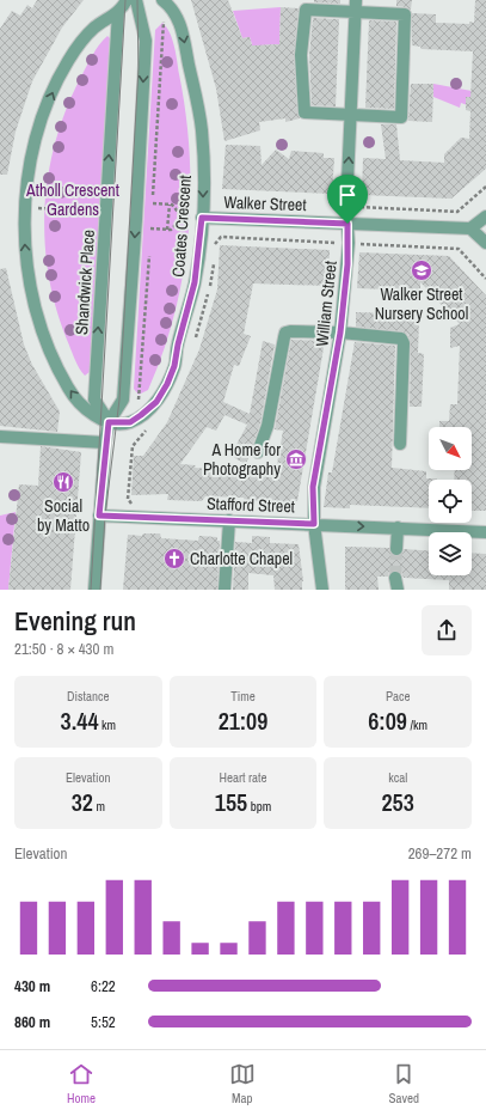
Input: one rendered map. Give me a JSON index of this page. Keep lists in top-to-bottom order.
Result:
{
  "streets": {
    "street": [
      "Walker Street",
      "Coates Crescent",
      "Shandwick Place",
      "William Street",
      "Stafford Street"
    ]
  },
  "crossings": [
    ["Walker Street", "Coates Crescent"],
    ["Walker Street", "William Street"],
    ["Coates Crescent", "Shandwick Place"],
    ["William Street", "Stafford Street"]
  ],
  "parks": ["Atholl Crescent Gardens"],
  "places": {
    "school or university": ["Walker Street Nursery School"],
    "museum": ["A Home for Photography"],
    "restaurant": ["Social by Matto"],
    "church": ["Charlotte Chapel"]
  },
  "north": "bottom right",
  "page": {
    "heading": ["Evening run", "21:50 · 8 × 430 m"],
    "stats": [
      ["Distance", "3.44 km"],
      ["Time", "21:09"],
      ["Pace", "6:09 /km"],
      ["Elevation", "32 m"],
      ["Heart rate", "155 bpm"],
      ["kcal", "253"]
    ],
    "chart": ["Elevation", "269–272 m"],
    "list": [
      {
        "name": "430 m",
        "note": "6:22"
      },
      {
        "name": "860 m",
        "note": "5:52"
      }
    ],
    "tabs": ["Home", "Map", "Saved"]
  }
}
